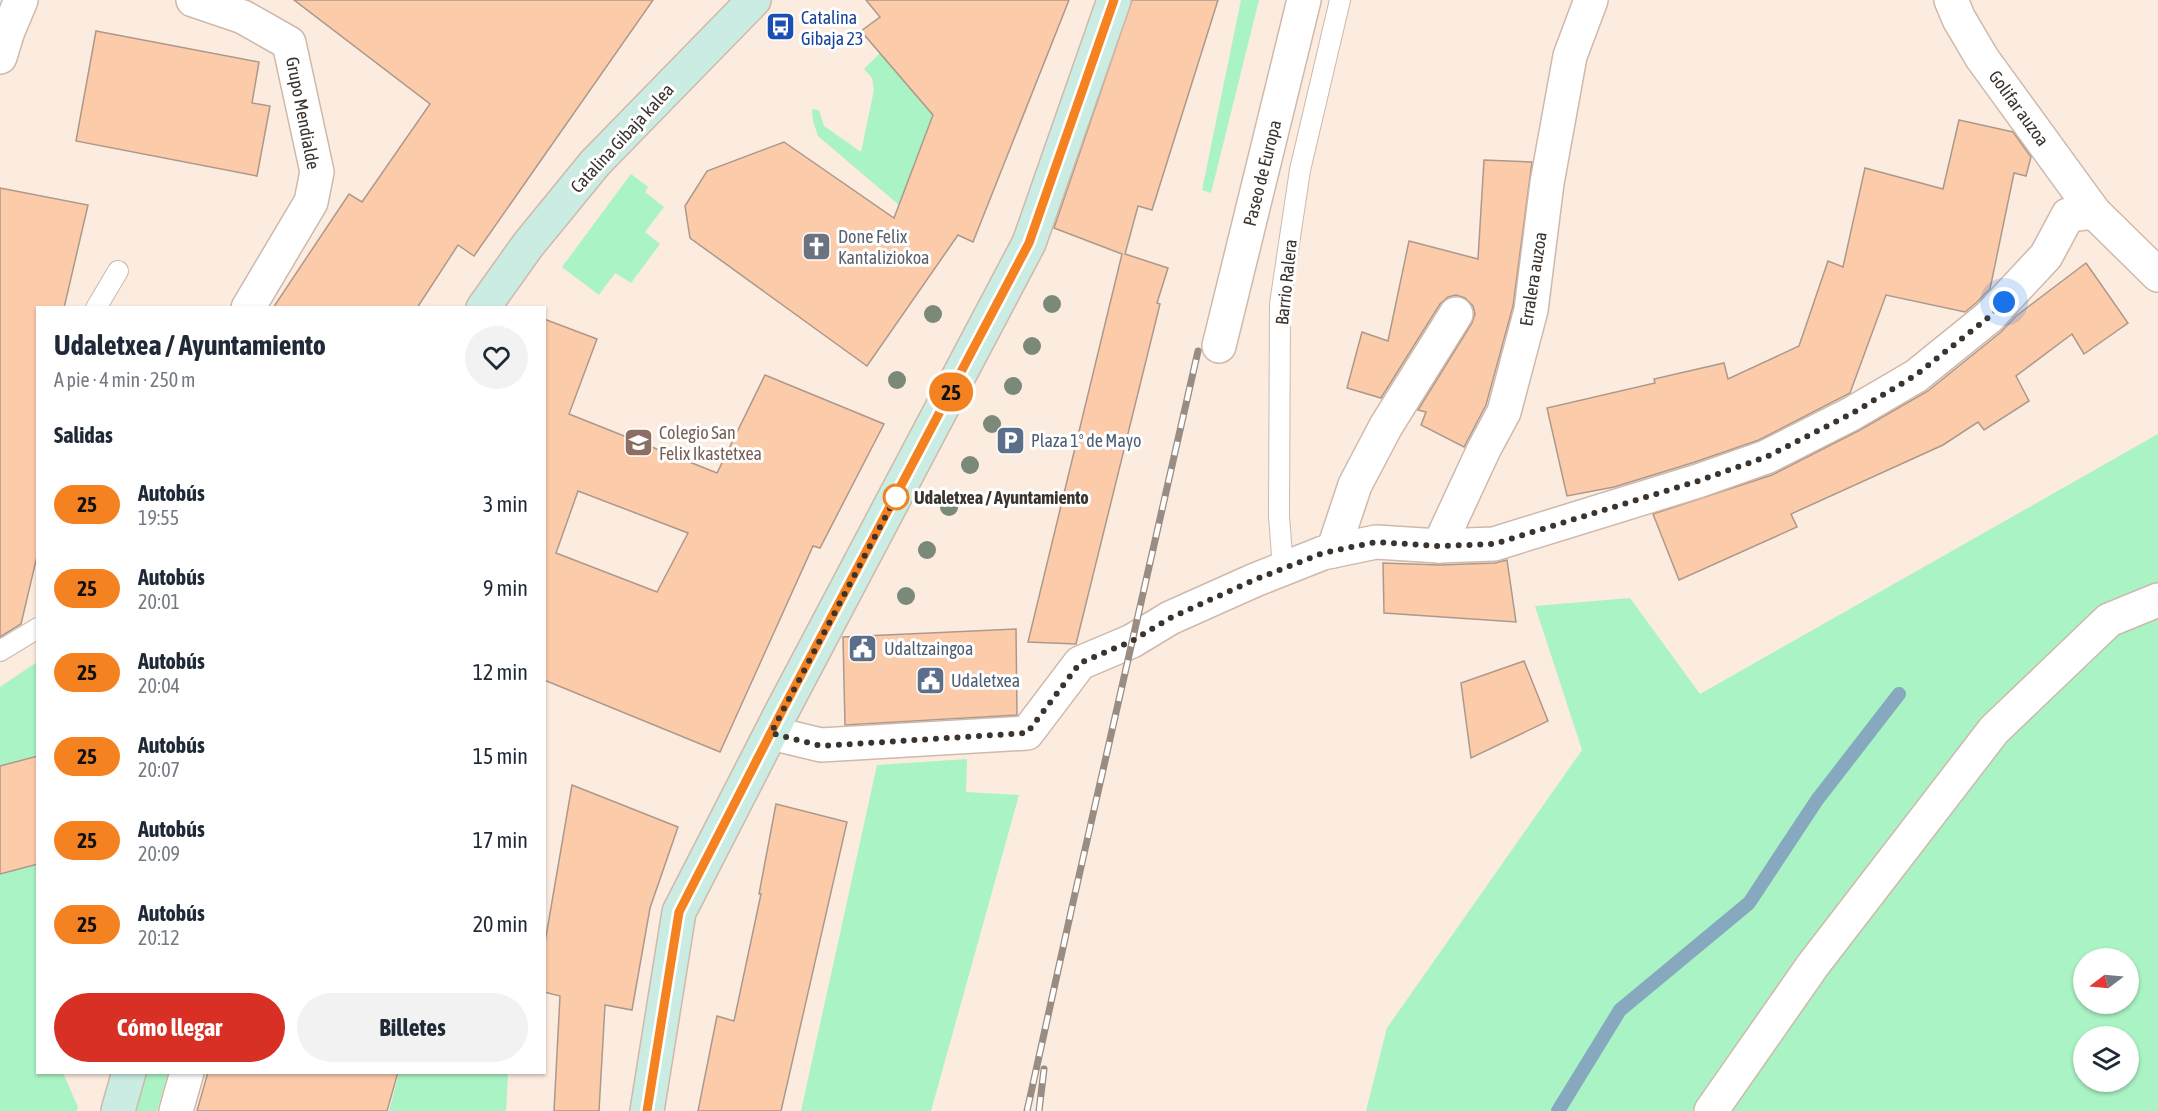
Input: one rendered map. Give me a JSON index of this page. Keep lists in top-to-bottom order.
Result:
{
  "streets": {
    "street": [
      "Golifar auzoa",
      "Grupo Mendialde",
      "Catalina Gibaja kalea",
      "Paseo de Europa",
      "Erralera auzoa"
    ],
    "lane": ["Barrio Ralera"]
  },
  "places": {
    "bus stop": ["Catalina Gibaja 23"],
    "church": ["Done Felix Kantaliziokoa"],
    "parking": ["Plaza 1° de Mayo"],
    "school or university": ["Colegio San Felix Ikastetxea"],
    "other": ["Udaletxea / Ayuntamiento"],
    "public building": ["Udaltzaingoa", "Udaletxea"]
  },
  "lines": ["bus line 25"],
  "north": "left",
  "page": {
    "on_map": "25",
    "heading": [
      ["Udaletxea / Ayuntamiento", "A pie · 4 min · 250 m"],
      "Salidas"
    ],
    "list": [
      {
        "mark": "25",
        "name": "Autobús",
        "note": "19:55",
        "value": "3 min"
      },
      {
        "mark": "25",
        "name": "Autobús",
        "note": "20:01",
        "value": "9 min"
      },
      {
        "mark": "25",
        "name": "Autobús",
        "note": "20:04",
        "value": "12 min"
      },
      {
        "mark": "25",
        "name": "Autobús",
        "note": "20:07",
        "value": "15 min"
      },
      {
        "mark": "25",
        "name": "Autobús",
        "note": "20:09",
        "value": "17 min"
      },
      {
        "mark": "25",
        "name": "Autobús",
        "note": "20:12",
        "value": "20 min"
      }
    ],
    "buttons": ["Cómo llegar", "Billetes"]
  }
}
